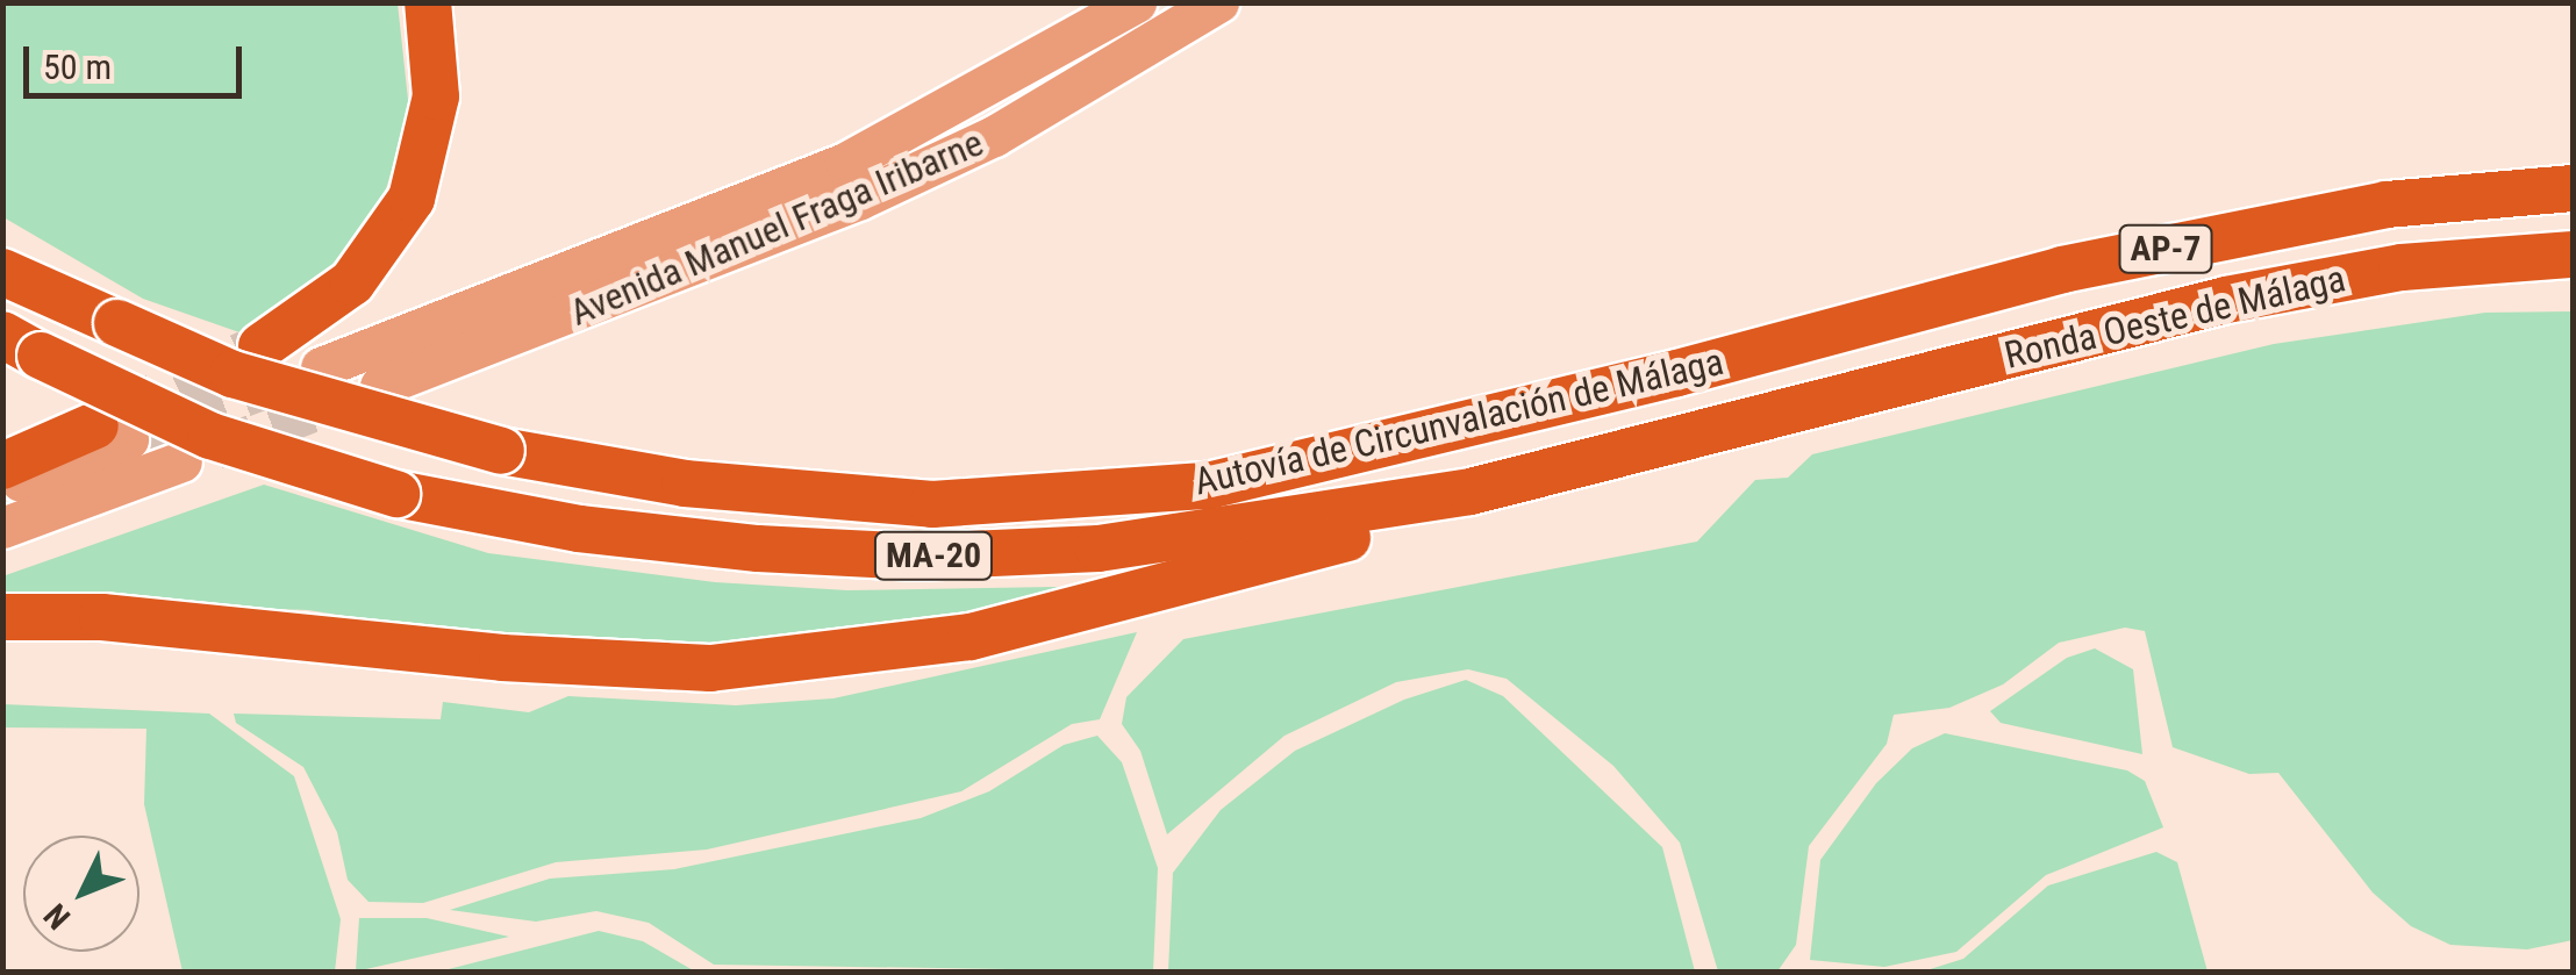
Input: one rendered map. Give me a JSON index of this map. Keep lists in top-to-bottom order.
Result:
{
  "streets": {
    "highway": [
      "AP-7",
      "Ronda Oeste de Málaga",
      "Autovía de Circunvalación de Málaga",
      "MA-20"
    ],
    "main road": ["Avenida Manuel Fraga Iribarne"]
  },
  "crossings": [
    ["Ronda Oeste de Málaga", "Autovía de Circunvalación de Málaga"]
  ],
  "scale_bar": "50 m",
  "north": "bottom left"
}
